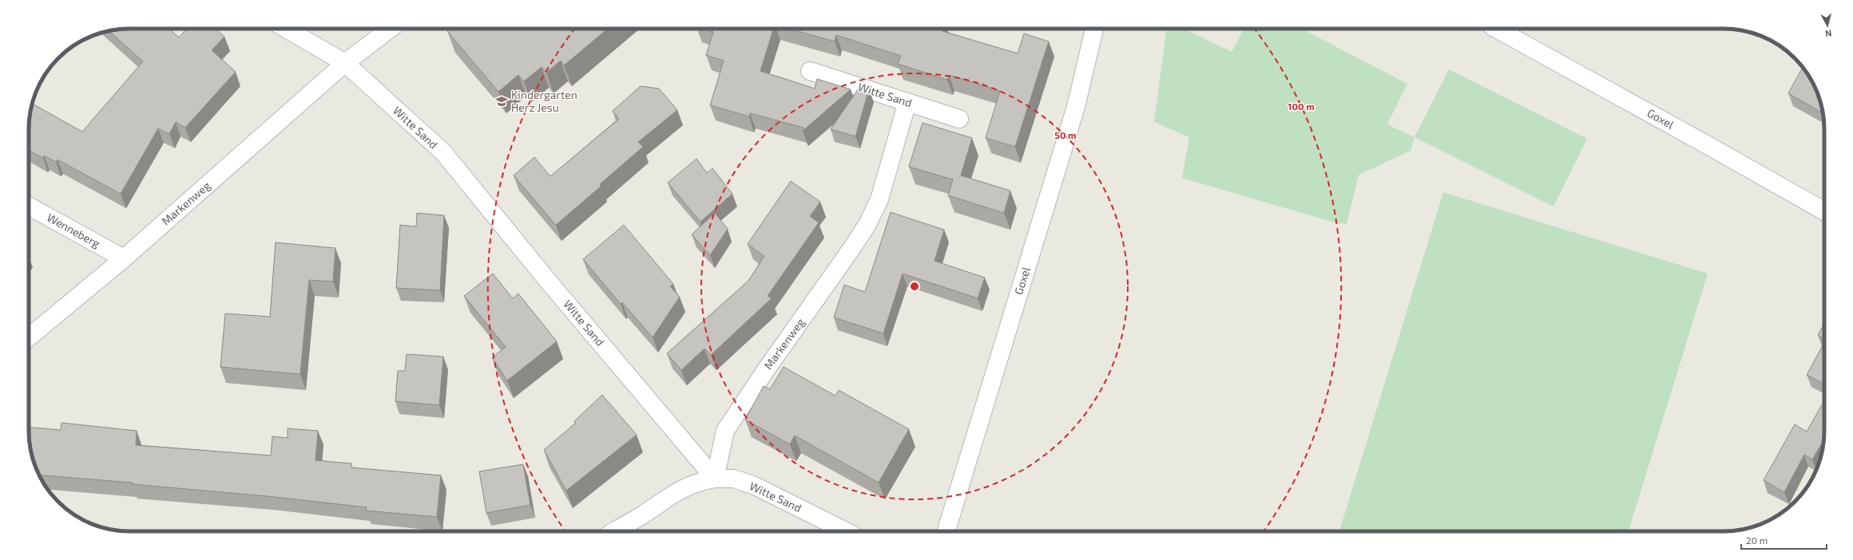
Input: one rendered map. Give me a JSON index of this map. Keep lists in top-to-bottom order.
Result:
{
  "streets": {
    "street": [
      "Witte Sand",
      "Goxel",
      "Markenweg",
      "Wenneberg"
    ]
  },
  "crossings": [
    ["Witte Sand", "Markenweg"],
    ["Markenweg", "Wenneberg"]
  ],
  "places": {
    "school or university": ["Kindergarten Herz Jesu"]
  },
  "scale_bar": "20 m",
  "north": "bottom",
  "rings": ["100 m", "50 m"]
}
